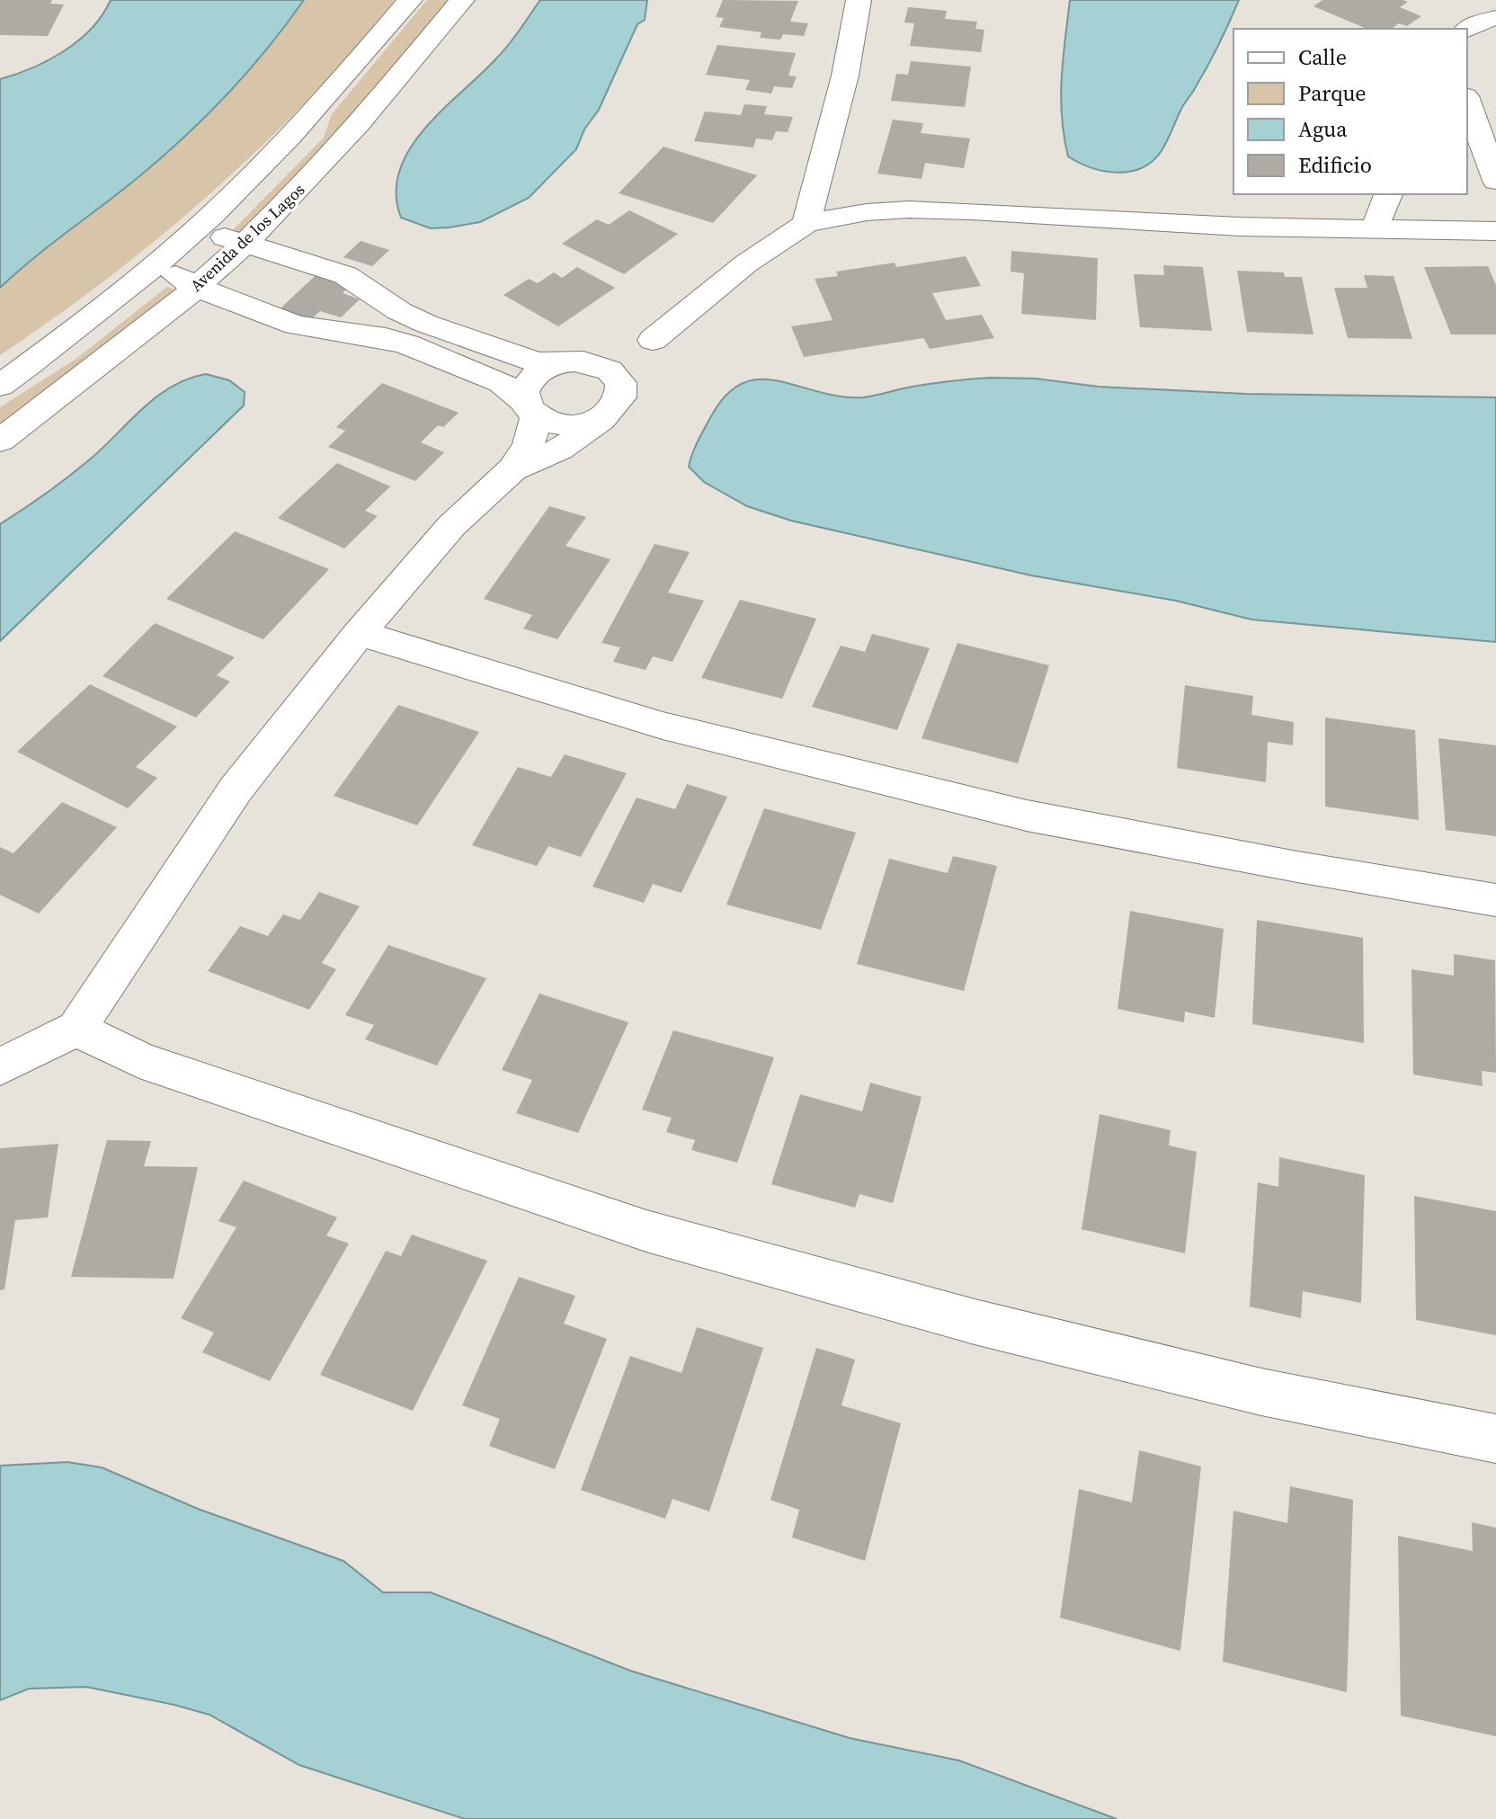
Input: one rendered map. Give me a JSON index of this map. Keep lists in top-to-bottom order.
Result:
{
  "streets": {
    "street": ["Avenida de los Lagos"]
  },
  "legend": [
    "Calle",
    "Parque",
    "Agua",
    "Edificio"
  ]
}
